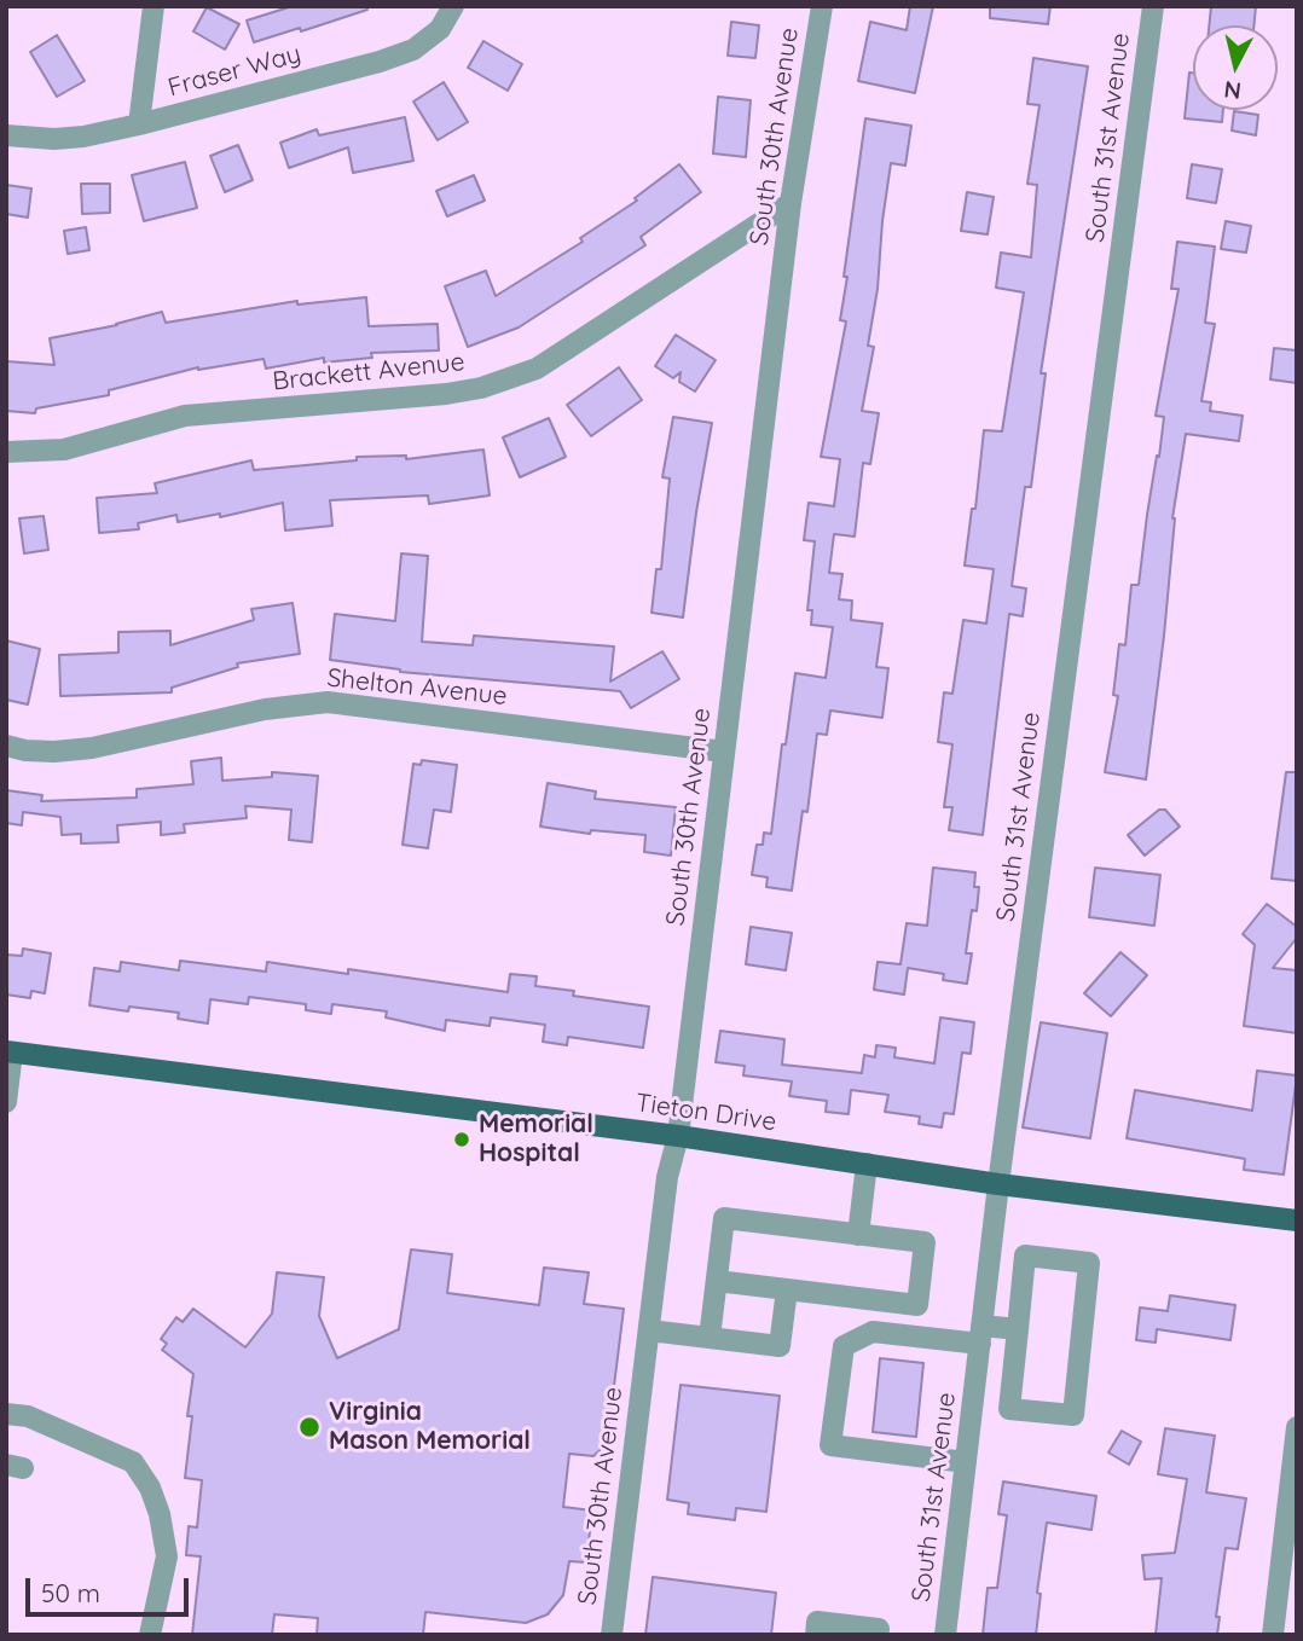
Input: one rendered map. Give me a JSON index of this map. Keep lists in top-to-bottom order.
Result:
{
  "streets": {
    "main road": ["Tieton Drive"],
    "street": [
      "Fraser Way",
      "South 30th Avenue",
      "South 31st Avenue",
      "Brackett Avenue",
      "Shelton Avenue"
    ]
  },
  "crossings": [
    ["South 30th Avenue", "Brackett Avenue"],
    ["South 30th Avenue", "Shelton Avenue"],
    ["South 30th Avenue", "Tieton Drive"],
    ["South 31st Avenue", "Tieton Drive"]
  ],
  "places": ["Memorial Hospital", "Virginia Mason Memorial"],
  "scale_bar": "50 m",
  "north": "bottom"
}
